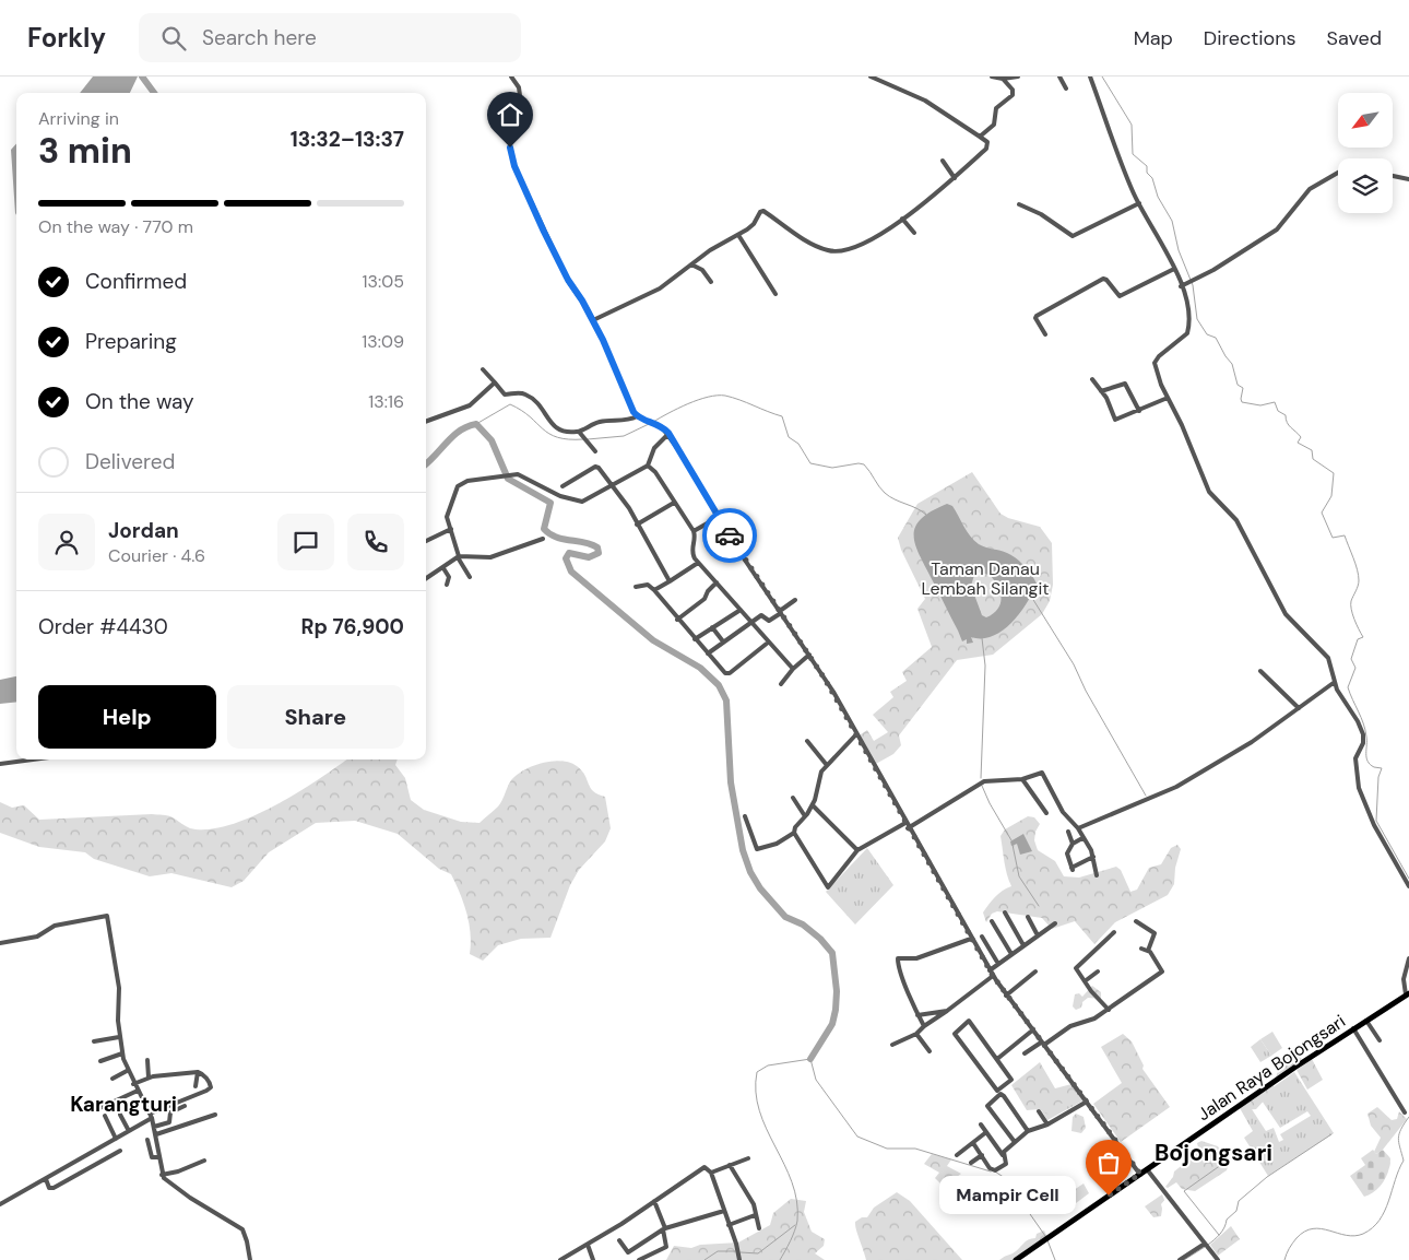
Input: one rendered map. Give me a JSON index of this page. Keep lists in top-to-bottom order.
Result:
{
  "streets": {
    "main road": ["Jalan Raya Bojongsari"]
  },
  "districts": ["Karangturi", "Bojongsari"],
  "parks": ["Taman Danau Lembah Silangit"],
  "places": ["Mampir Cell"],
  "north": "bottom left",
  "page": {
    "header": "Forkly",
    "search": "Search here",
    "nav": ["Map", "Directions", "Saved"],
    "heading": ["3 min", "Arriving in", "13:32–13:37"],
    "panel": [
      "Jordan",
      "Courier · 4.6",
      "Order #4430",
      "Rp 76,900"
    ],
    "bar": "On the way · 770 m",
    "list": [
      ["Confirmed", "13:05"],
      ["Preparing", "13:09"],
      ["On the way", "13:16"],
      "Delivered"
    ],
    "buttons": ["Help", "Share"],
    "bubble": "Mampir Cell"
  }
}
